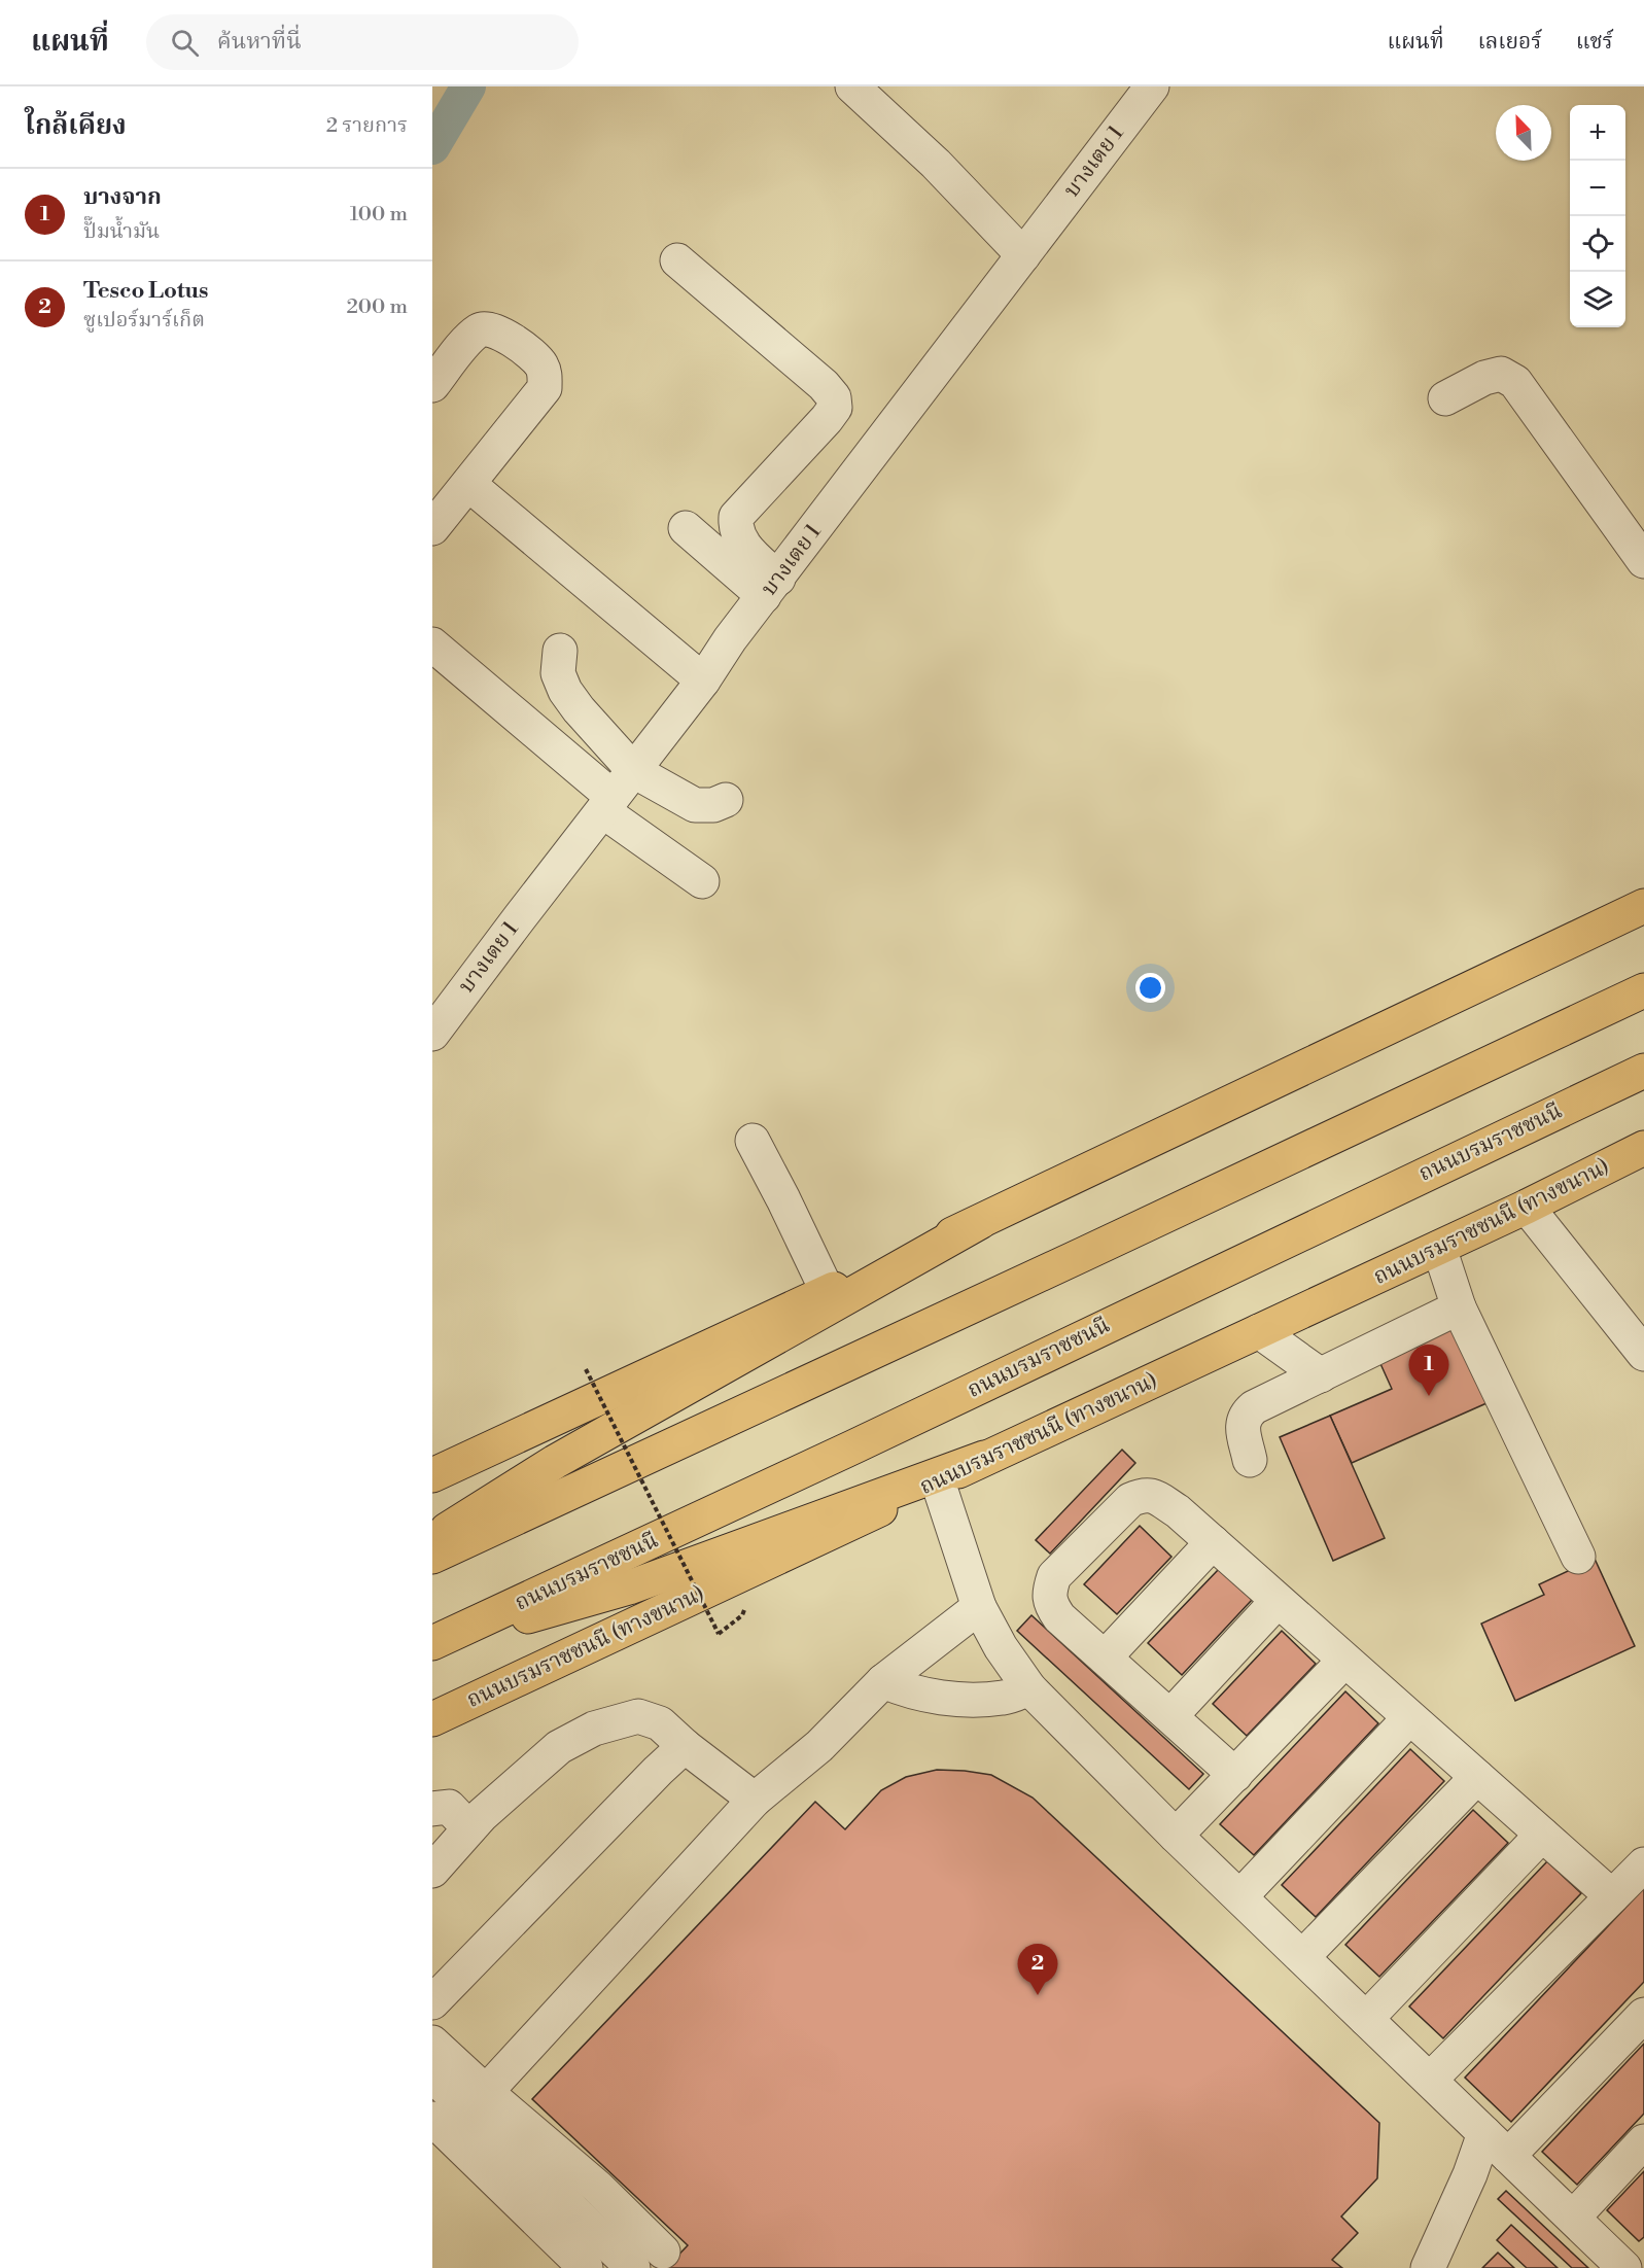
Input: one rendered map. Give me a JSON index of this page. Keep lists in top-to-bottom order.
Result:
{
  "streets": {
    "main road": ["ถนนบรมราชชนนี", "ถนนบรมราชชนนี (ทางขนาน)"],
    "street": ["บางเตย 1"]
  },
  "north": "top left",
  "page": {
    "header": "แผนที่",
    "search": "ค้นหาที่นี่",
    "nav": ["แผนที่", "เลเยอร์", "แชร์"],
    "heading": ["ใกล้เคียง", "2 รายการ"],
    "map_buttons": ["+", "−"],
    "list": [
      {
        "mark": "1",
        "name": "บางจาก",
        "note": "ปั๊มน้ำมัน",
        "value": "100 m"
      },
      {
        "mark": "2",
        "name": "Tesco Lotus",
        "note": "ซูเปอร์มาร์เก็ต",
        "value": "200 m"
      }
    ],
    "pins": ["1", "2"]
  }
}
